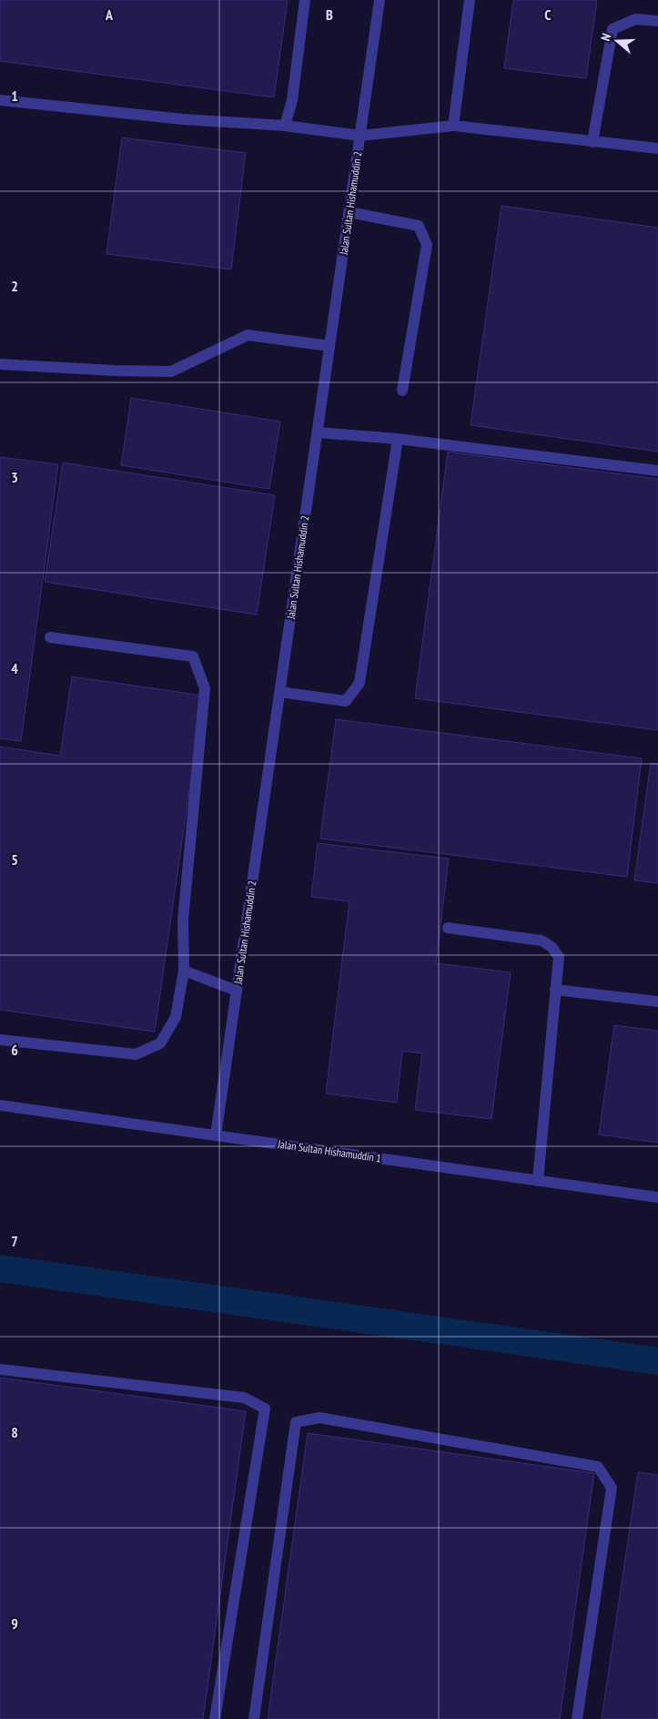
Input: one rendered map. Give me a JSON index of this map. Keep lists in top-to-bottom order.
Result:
{
  "streets": {
    "street": ["Jalan Sultan Hishamuddin 2", "Jalan Sultan Hishamuddin 1"]
  },
  "crossings": [
    ["Jalan Sultan Hishamuddin 2", "Jalan Sultan Hishamuddin 1"]
  ],
  "north": "left",
  "grid": {
    "columns": ["A", "B", "C"],
    "rows": [
      "1",
      "2",
      "3",
      "4",
      "5",
      "6",
      "7",
      "8",
      "9"
    ]
  }
}
